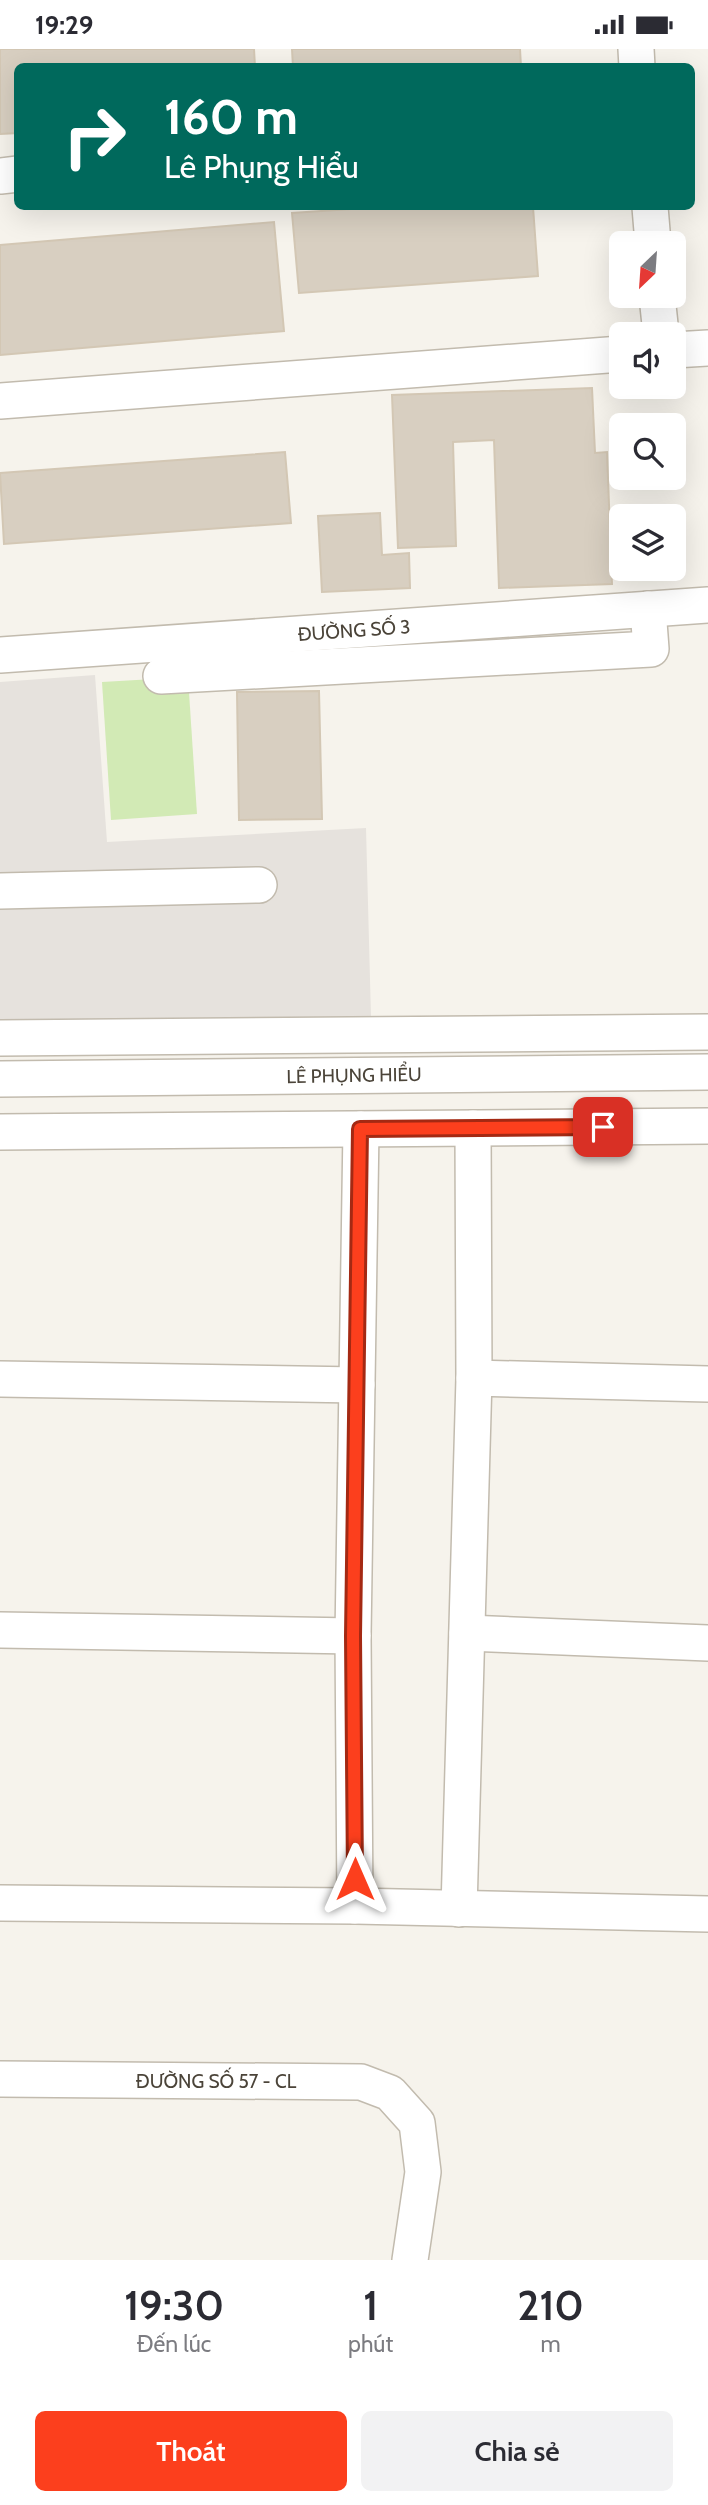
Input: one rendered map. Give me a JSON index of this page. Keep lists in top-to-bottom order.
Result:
{
  "streets": {
    "street": ["ĐƯỜNG SỐ 3", "LÊ PHỤNG HIỂU", "ĐƯỜNG SỐ 57 - CL"]
  },
  "north": "bottom left",
  "page": {
    "status": "19:29",
    "turn": ["160 m", "Lê Phụng Hiểu"],
    "eta": [
      "19:30",
      "Đến lúc",
      "1",
      "phút",
      "210",
      "m"
    ],
    "buttons": ["Thoát", "Chia sẻ"]
  }
}
